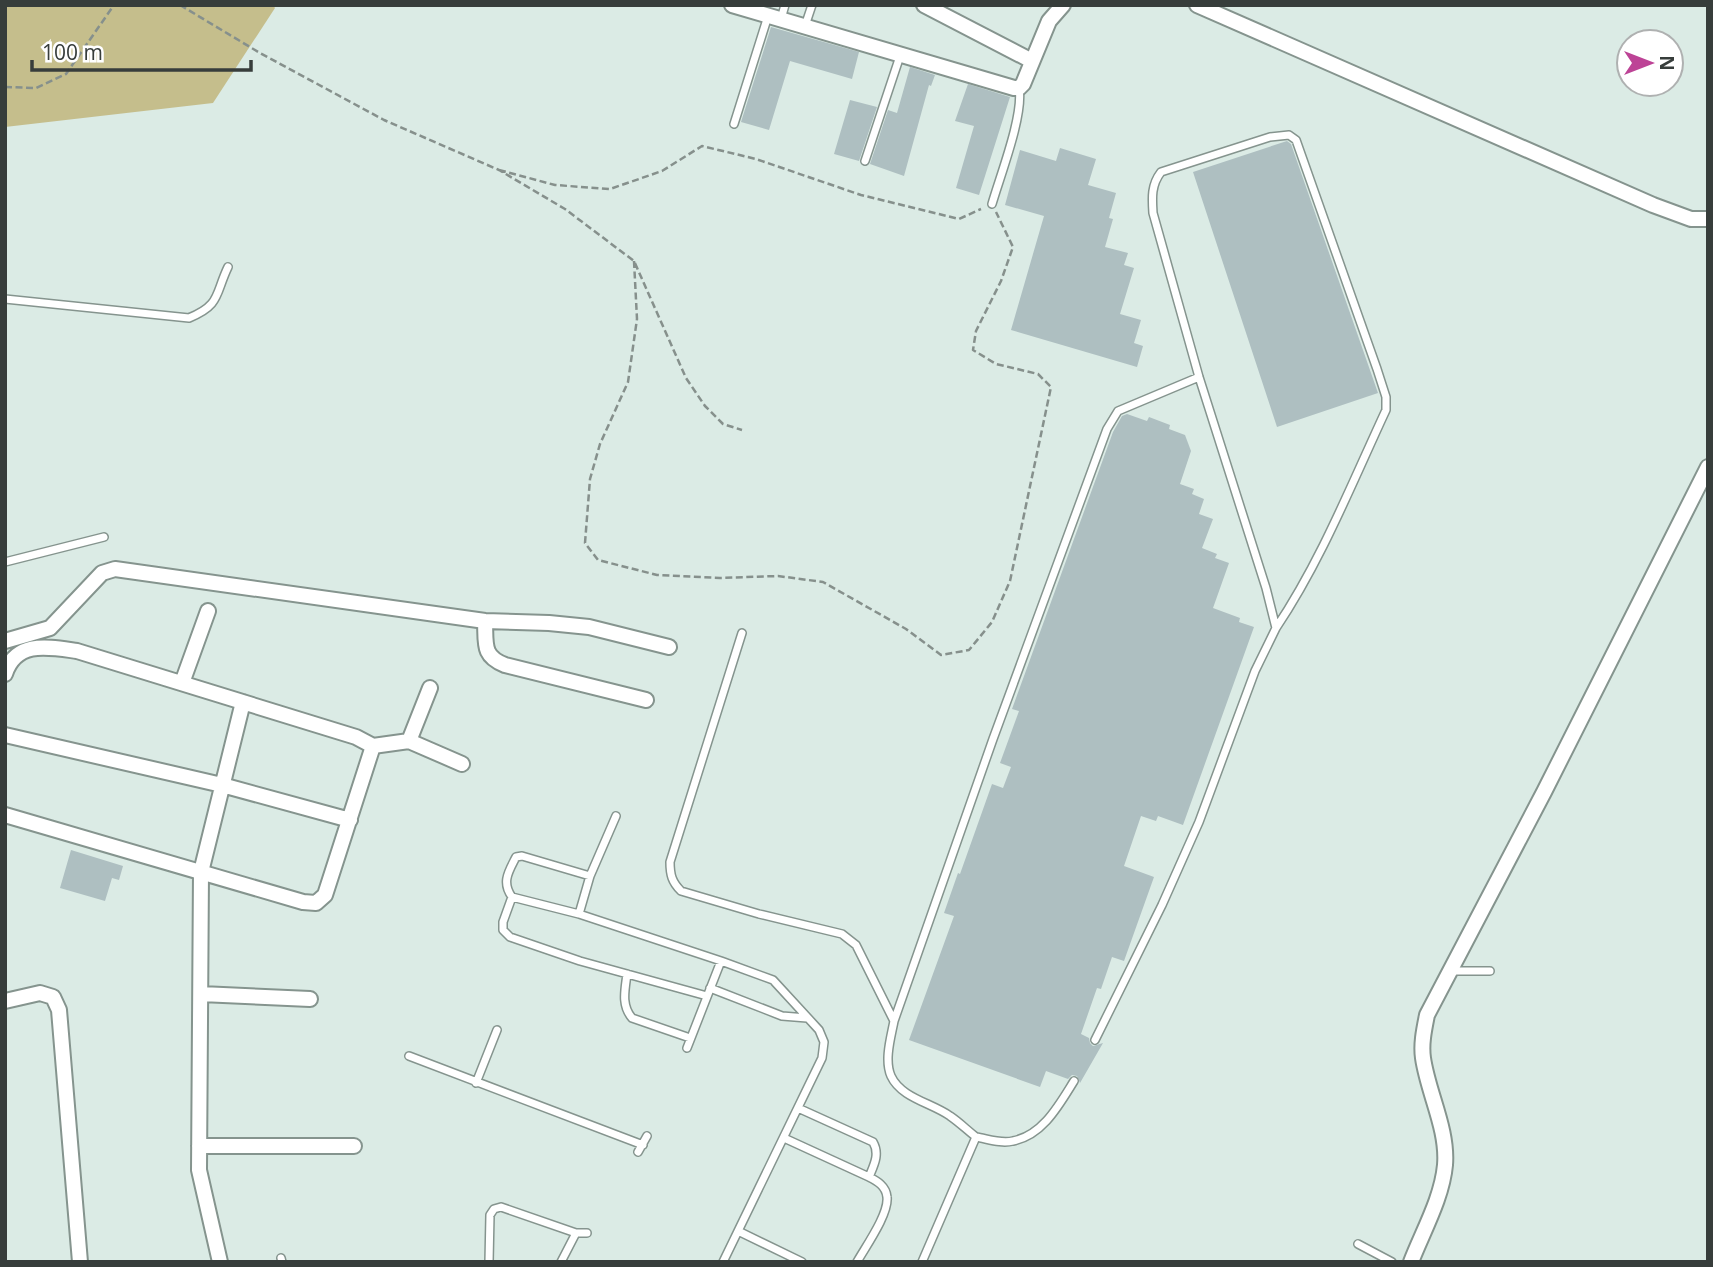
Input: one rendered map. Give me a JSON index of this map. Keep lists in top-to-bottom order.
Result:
{
  "scale_bar": "100 m",
  "north": "right"
}
